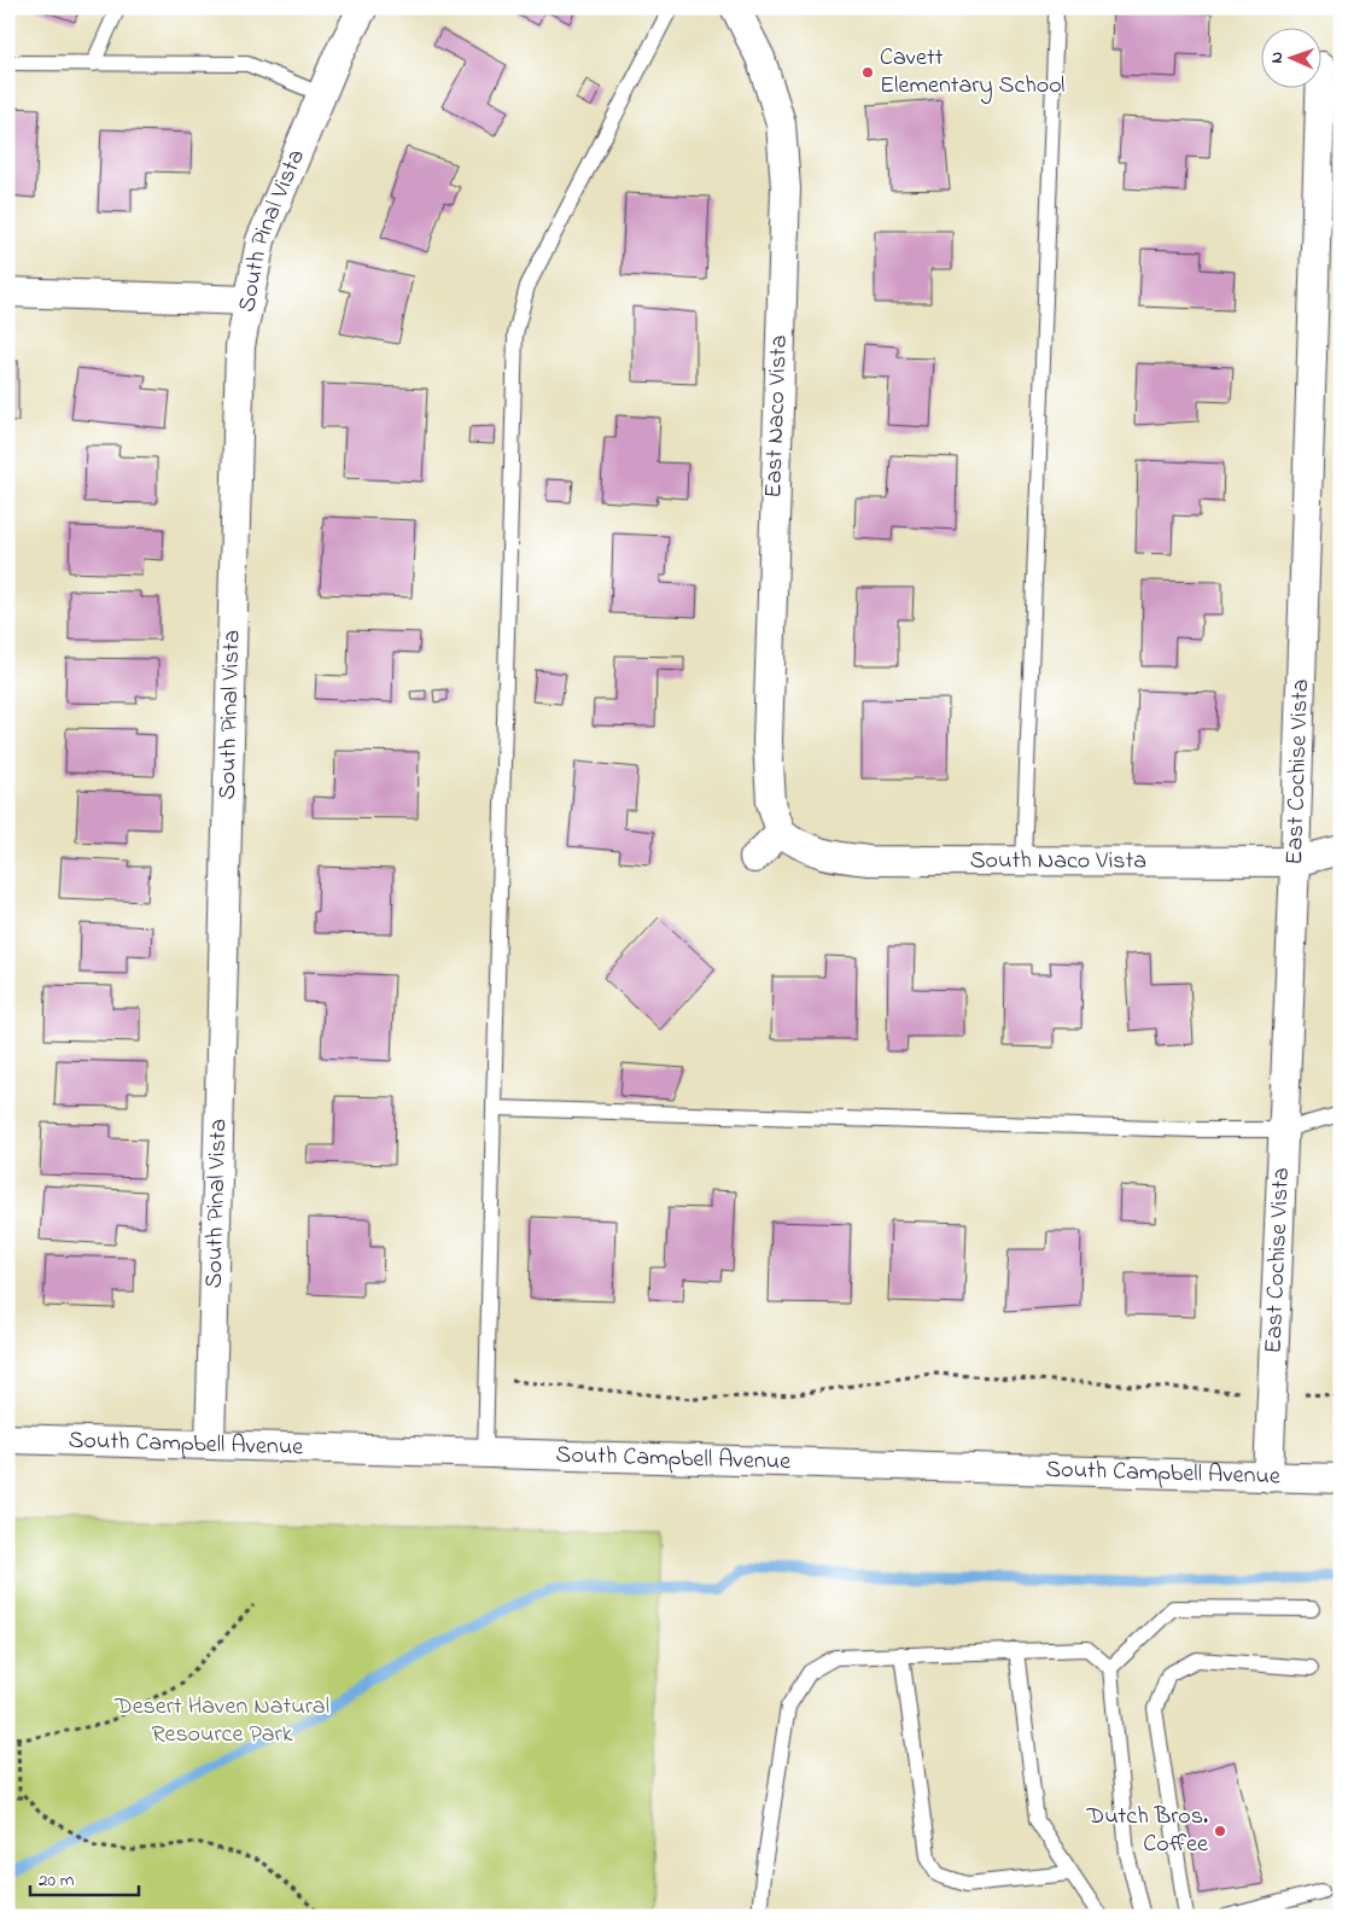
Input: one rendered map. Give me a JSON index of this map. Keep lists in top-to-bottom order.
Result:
{
  "streets": {
    "street": [
      "South Pinal Vista",
      "East Naco Vista",
      "East Cochise Vista",
      "South Naco Vista",
      "South Campbell Avenue"
    ]
  },
  "crossings": [
    ["South Pinal Vista", "South Campbell Avenue"],
    ["East Naco Vista", "South Naco Vista"],
    ["East Cochise Vista", "South Naco Vista"],
    ["East Cochise Vista", "South Campbell Avenue"]
  ],
  "parks": ["Desert Haven Natural Resource Park"],
  "places": ["Cavett Elementary School", "Dutch Bros. Coffee"],
  "scale_bar": "20 m",
  "north": "left"
}
